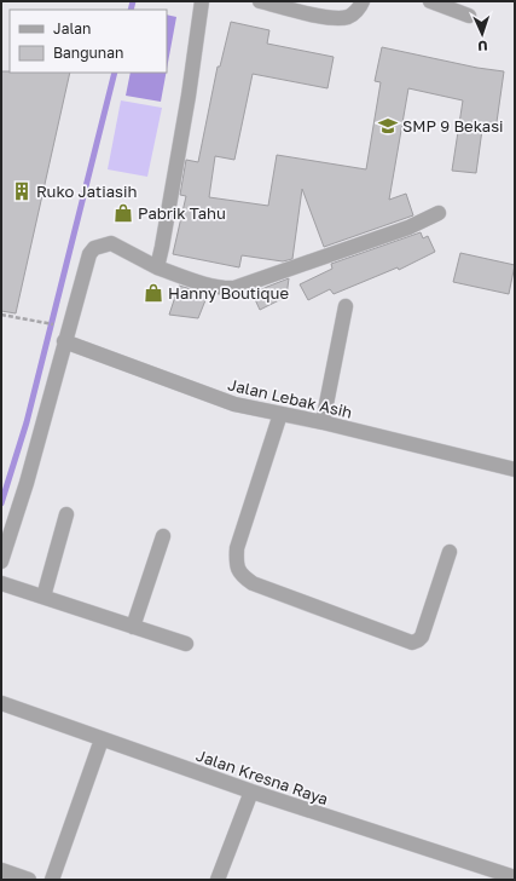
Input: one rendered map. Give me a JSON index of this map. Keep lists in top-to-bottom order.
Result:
{
  "streets": {
    "street": ["Jalan Lebak Asih", "Jalan Kresna Raya"]
  },
  "places": {
    "school or university": ["SMP 9 Bekasi"],
    "building": ["Ruko Jatiasih"],
    "shop": ["Pabrik Tahu", "Hanny Boutique"]
  },
  "legend": ["Jalan", "Bangunan"],
  "north": "bottom"
}
